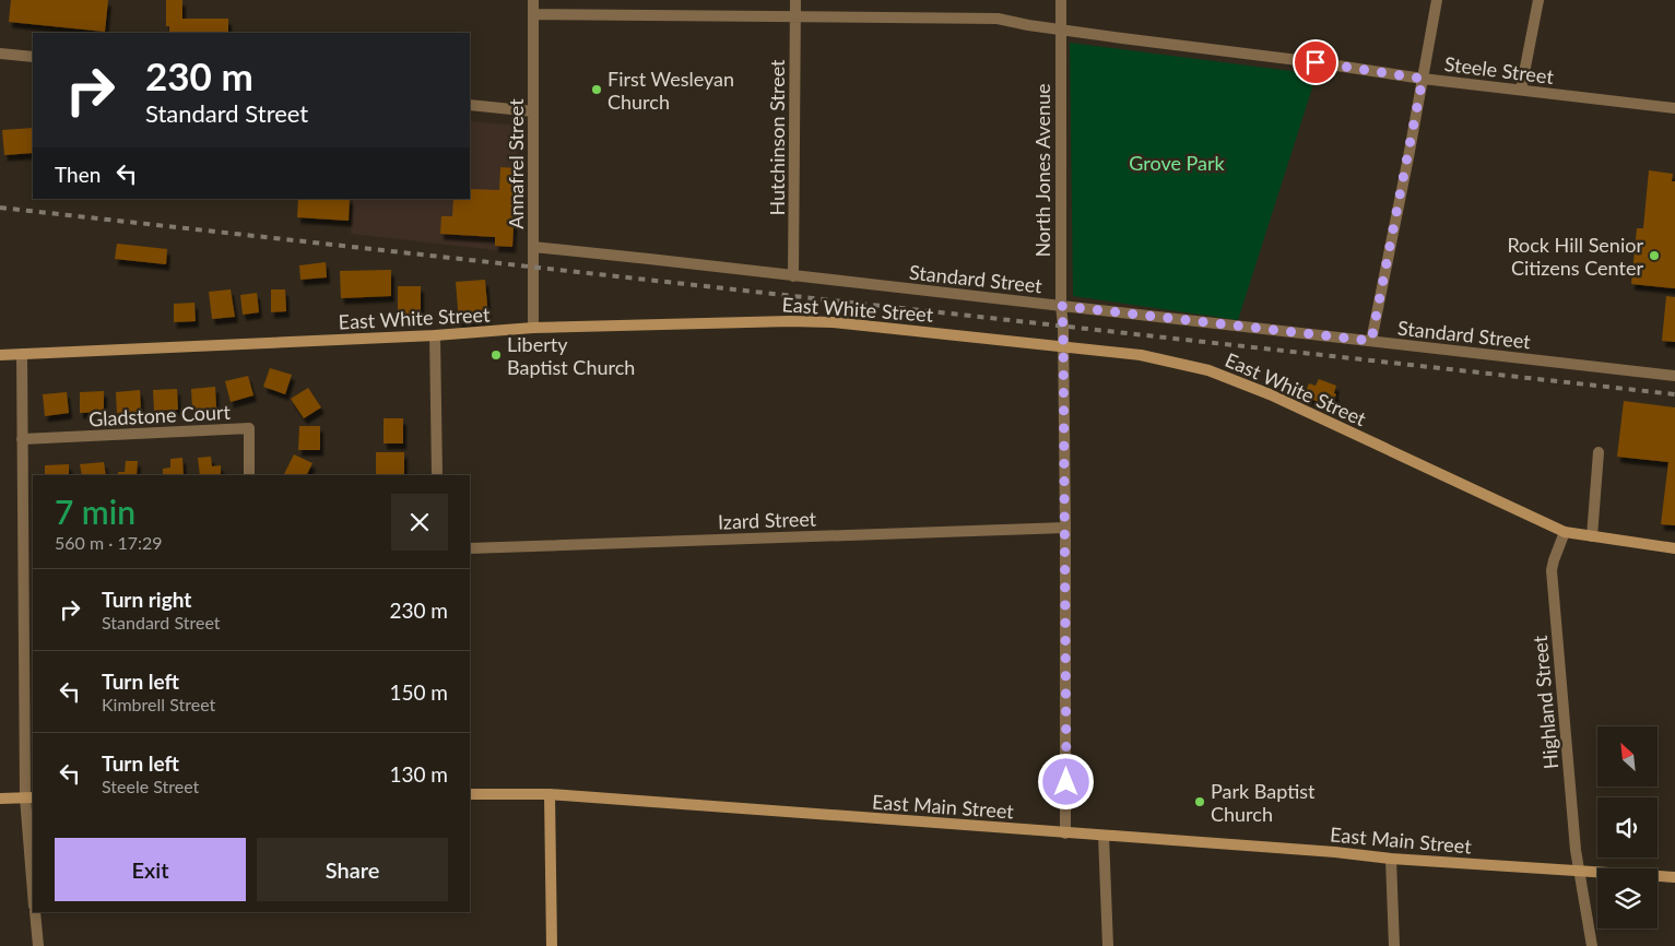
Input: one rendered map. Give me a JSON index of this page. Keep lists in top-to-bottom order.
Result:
{
  "streets": {
    "street": [
      "Steele Street",
      "Hutchinson Street",
      "Annafrel Street",
      "North Jones Avenue",
      "Standard Street",
      "East White Street",
      "Gladstone Court",
      "Izard Street",
      "Highland Street",
      "East Main Street"
    ]
  },
  "crossings": [
    ["Steele Street", "Hutchinson Street"],
    ["Steele Street", "Annafrel Street"],
    ["Steele Street", "North Jones Avenue"],
    ["Hutchinson Street", "Standard Street"],
    ["Annafrel Street", "Standard Street"],
    ["Annafrel Street", "East White Street"],
    ["North Jones Avenue", "Standard Street"],
    ["North Jones Avenue", "East White Street"],
    ["North Jones Avenue", "Izard Street"],
    ["North Jones Avenue", "East Main Street"],
    ["East White Street", "Highland Street"],
    ["Highland Street", "East Main Street"]
  ],
  "parks": ["Grove Park"],
  "places": [
    "First Wesleyan Church",
    "Rock Hill Senior Citizens Center",
    "Liberty Baptist Church",
    "Park Baptist Church"
  ],
  "north": "top left",
  "page": {
    "turn": ["230 m", "Standard Street"],
    "then": "Then",
    "heading": ["7 min", "560 m · 17:29"],
    "list": [
      {
        "name": "Turn right",
        "note": "Standard Street",
        "value": "230 m"
      },
      {
        "name": "Turn left",
        "note": "Kimbrell Street",
        "value": "150 m"
      },
      {
        "name": "Turn left",
        "note": "Steele Street",
        "value": "130 m"
      }
    ],
    "buttons": ["Exit", "Share"]
  }
}
